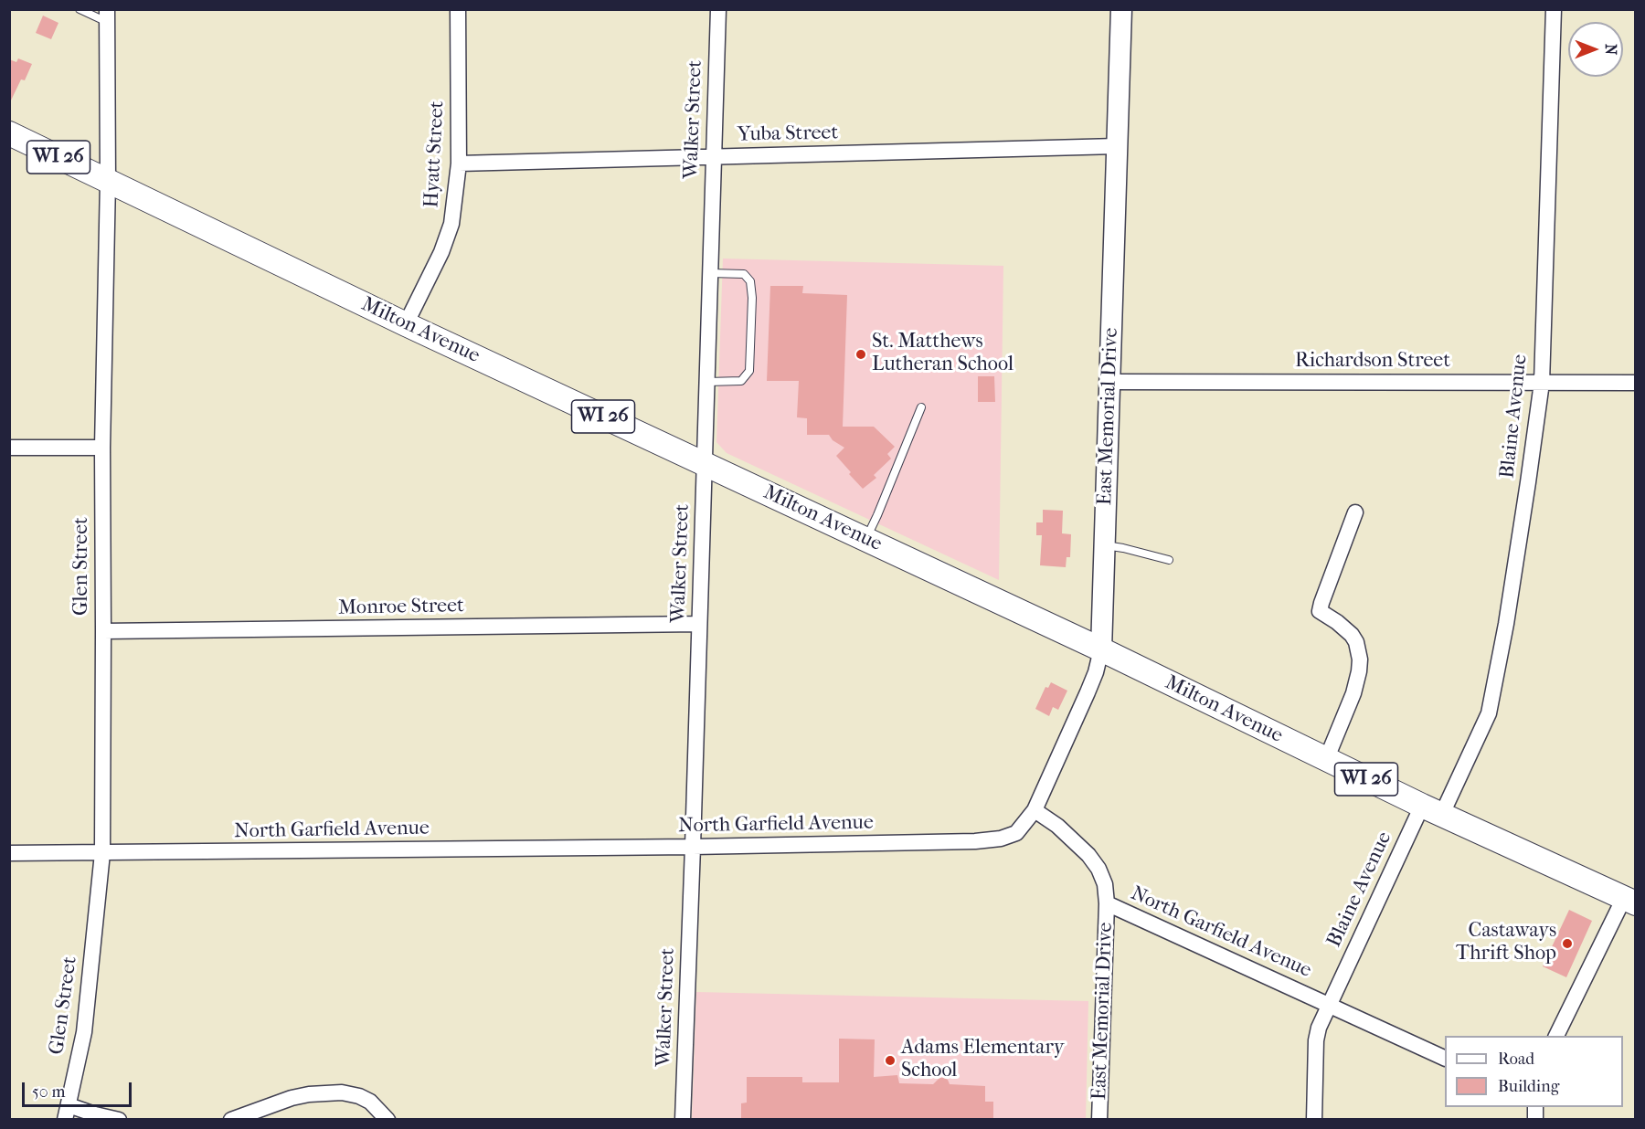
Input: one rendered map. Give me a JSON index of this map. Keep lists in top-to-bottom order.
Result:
{
  "streets": {
    "main road": ["WI 26", "Milton Avenue", "East Memorial Drive"],
    "street": [
      "Walker Street",
      "Yuba Street",
      "Hyatt Street",
      "Richardson Street",
      "Blaine Avenue",
      "Glen Street",
      "Monroe Street",
      "North Garfield Avenue"
    ]
  },
  "crossings": [
    ["Walker Street", "Yuba Street"],
    ["Walker Street", "Milton Avenue"],
    ["Walker Street", "Monroe Street"],
    ["Walker Street", "North Garfield Avenue"],
    ["Yuba Street", "Hyatt Street"],
    ["Yuba Street", "East Memorial Drive"],
    ["Hyatt Street", "Milton Avenue"],
    ["Milton Avenue", "East Memorial Drive"],
    ["Milton Avenue", "Blaine Avenue"],
    ["Milton Avenue", "Glen Street"],
    ["Richardson Street", "East Memorial Drive"],
    ["Richardson Street", "Blaine Avenue"],
    ["East Memorial Drive", "North Garfield Avenue"],
    ["Blaine Avenue", "North Garfield Avenue"],
    ["Glen Street", "Monroe Street"],
    ["Glen Street", "North Garfield Avenue"]
  ],
  "places": ["St. Matthews Lutheran School", "Castaways Thrift Shop", "Adams Elementary School"],
  "legend": ["Road", "Building"],
  "scale_bar": "50 m",
  "north": "right"
}
